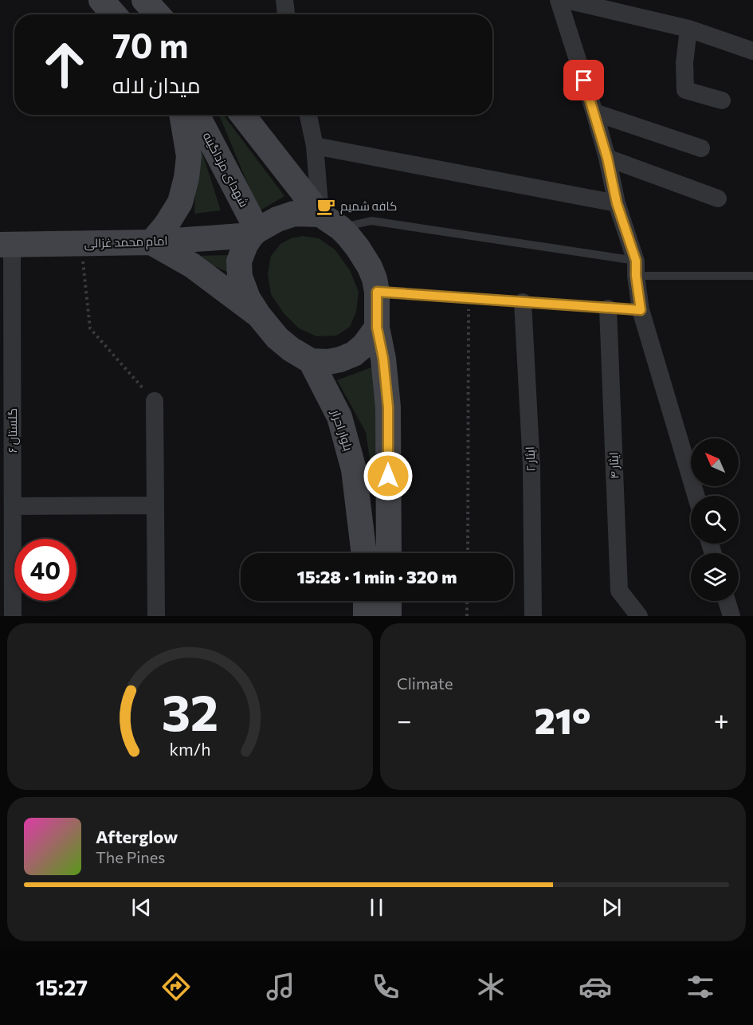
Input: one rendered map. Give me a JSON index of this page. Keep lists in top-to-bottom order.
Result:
{
  "streets": {
    "street": [
      "شهدای مزداگینه",
      "امام محمد غزالی",
      "گلستان ۶",
      "بلوار احرار",
      "ایثار ۲",
      "ایثار ۴"
    ]
  },
  "crossings": [
    ["شهدای مزداگینه", "امام محمد غزالی"],
    ["شهدای مزداگینه", "بلوار احرار"],
    ["امام محمد غزالی", "گلستان ۶"],
    ["امام محمد غزالی", "بلوار احرار"]
  ],
  "places": {
    "cafe": ["کافه شمیم"]
  },
  "north": "top left",
  "page": {
    "turn": ["70 m", "میدان لاله"],
    "limit": "40",
    "trip": "15:28 · 1 min · 320 m",
    "tile": "Climate",
    "heat": ["−", "21°", "+"],
    "song": ["Afterglow", "The Pines"],
    "tabs": "15:27",
    "gauge": ["32", "km/h"]
  }
}
